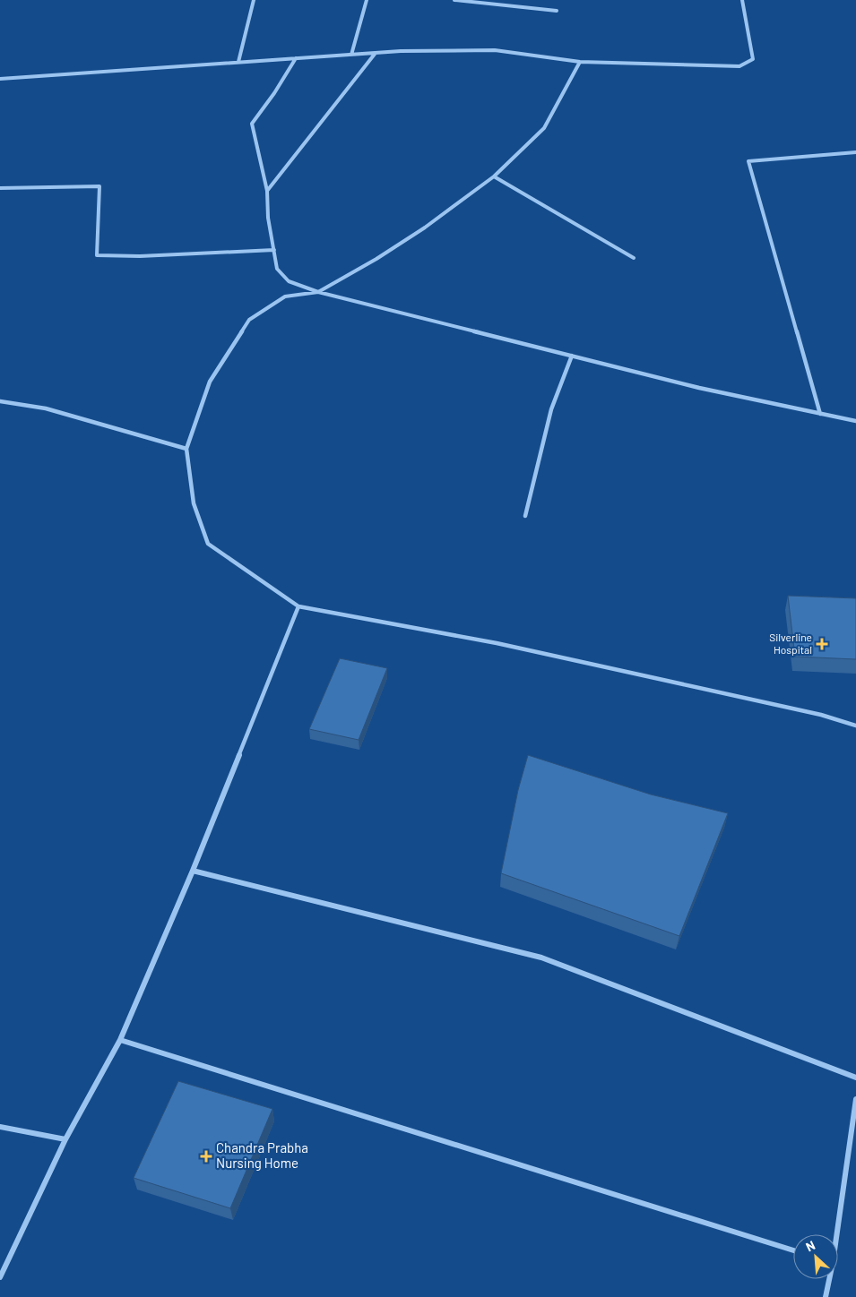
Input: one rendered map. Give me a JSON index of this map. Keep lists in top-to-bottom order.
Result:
{
  "places": {
    "health": ["Silverline Hospital", "Chandra Prabha Nursing Home"]
  },
  "north": "top left"
}
